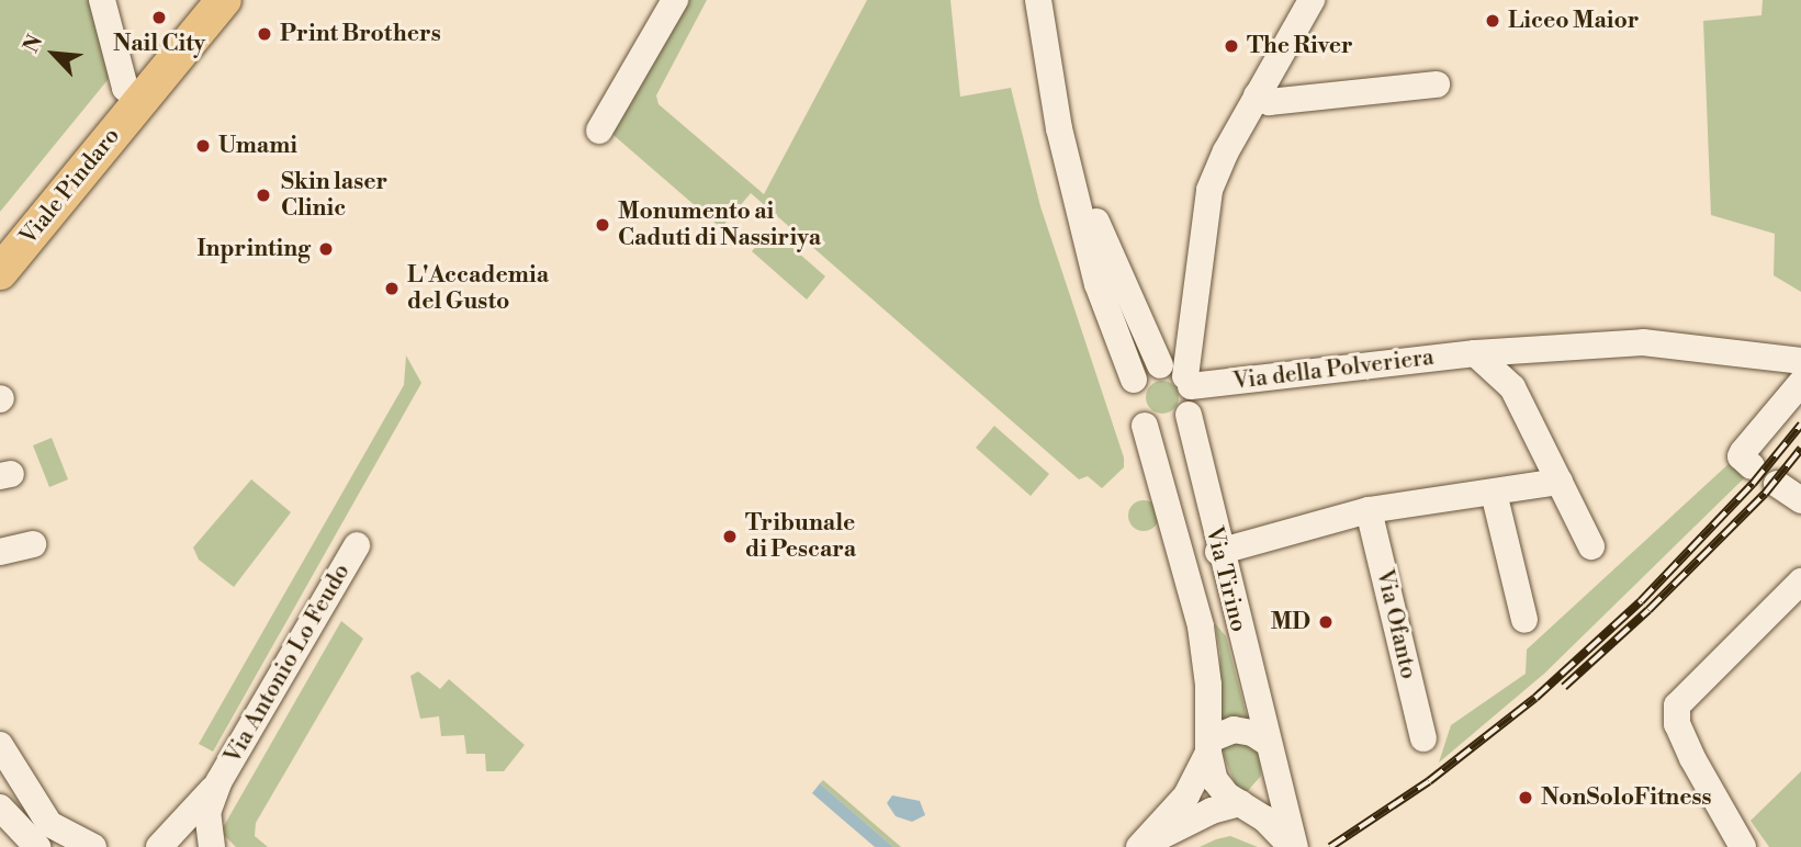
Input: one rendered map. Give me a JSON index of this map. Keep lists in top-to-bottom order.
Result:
{
  "streets": {
    "main road": ["Viale Pindaro"],
    "street": [
      "Via della Polveriera",
      "Via Tirino",
      "Via Ofanto",
      "Via Antonio Lo Feudo"
    ]
  },
  "crossings": [
    ["Via della Polveriera", "Via Tirino"]
  ],
  "places": [
    "Nail City",
    "Liceo Maior",
    "Print Brothers",
    "The River",
    "Umami",
    "Skin laser Clinic",
    "Monumento ai Caduti di Nassiriya",
    "Inprinting",
    "L'Accademia del Gusto",
    "Tribunale di Pescara",
    "MD",
    "NonSoloFitness"
  ],
  "north": "top left"
}
